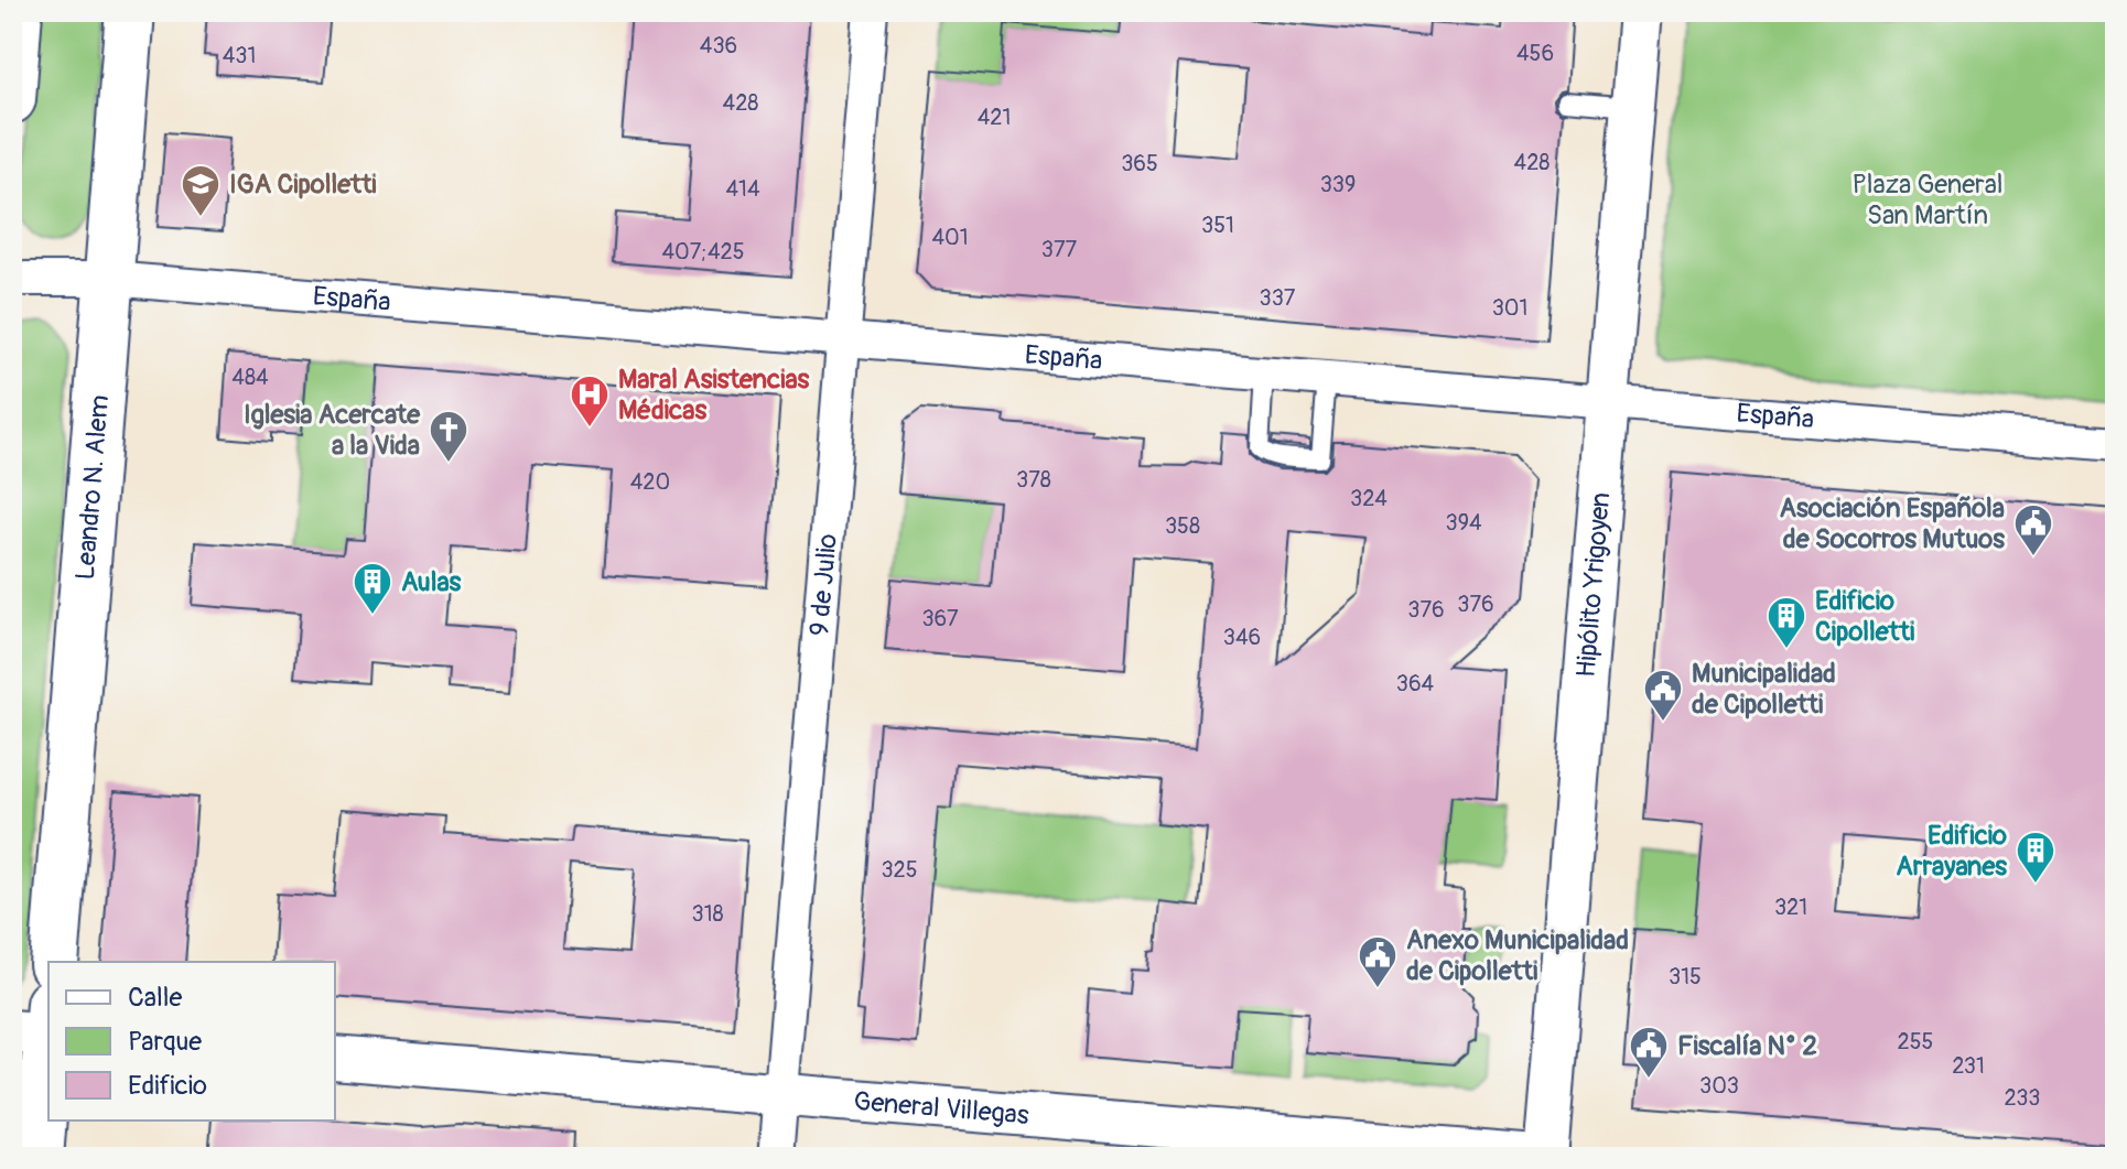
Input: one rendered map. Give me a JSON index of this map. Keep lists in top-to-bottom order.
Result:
{
  "streets": {
    "main road": ["Leandro N. Alem"],
    "street": [
      "España",
      "Hipólito Yrigoyen",
      "9 de Julio",
      "General Villegas"
    ]
  },
  "crossings": [
    ["España", "Leandro N. Alem"],
    ["España", "Hipólito Yrigoyen"],
    ["España", "9 de Julio"],
    ["Hipólito Yrigoyen", "General Villegas"],
    ["9 de Julio", "General Villegas"]
  ],
  "parks": ["Plaza General San Martín"],
  "places": {
    "school or university": ["IGA Cipolletti"],
    "hospital": ["Maral Asistencias Médicas"],
    "church": ["Iglesia Acercate a la Vida"],
    "public building": [
      "Asociación Española de Socorros Mutuos",
      "Municipalidad de Cipolletti",
      "Anexo Municipalidad de Cipolletti",
      "Fiscalía N° 2"
    ],
    "building": ["Aulas", "Edificio Cipolletti", "Edificio Arrayanes"]
  },
  "house_numbers": [
    "436",
    "456",
    "431",
    "428",
    "421",
    "428",
    "365",
    "339",
    "414",
    "351",
    "401",
    "377",
    "407;425",
    "337",
    "301",
    "484",
    "378",
    "420",
    "324",
    "394",
    "358",
    "376",
    "376",
    "367",
    "346",
    "364",
    "325",
    "321",
    "318",
    "315",
    "255",
    "231",
    "303",
    "233"
  ],
  "legend": ["Calle", "Parque", "Edificio"]
}
